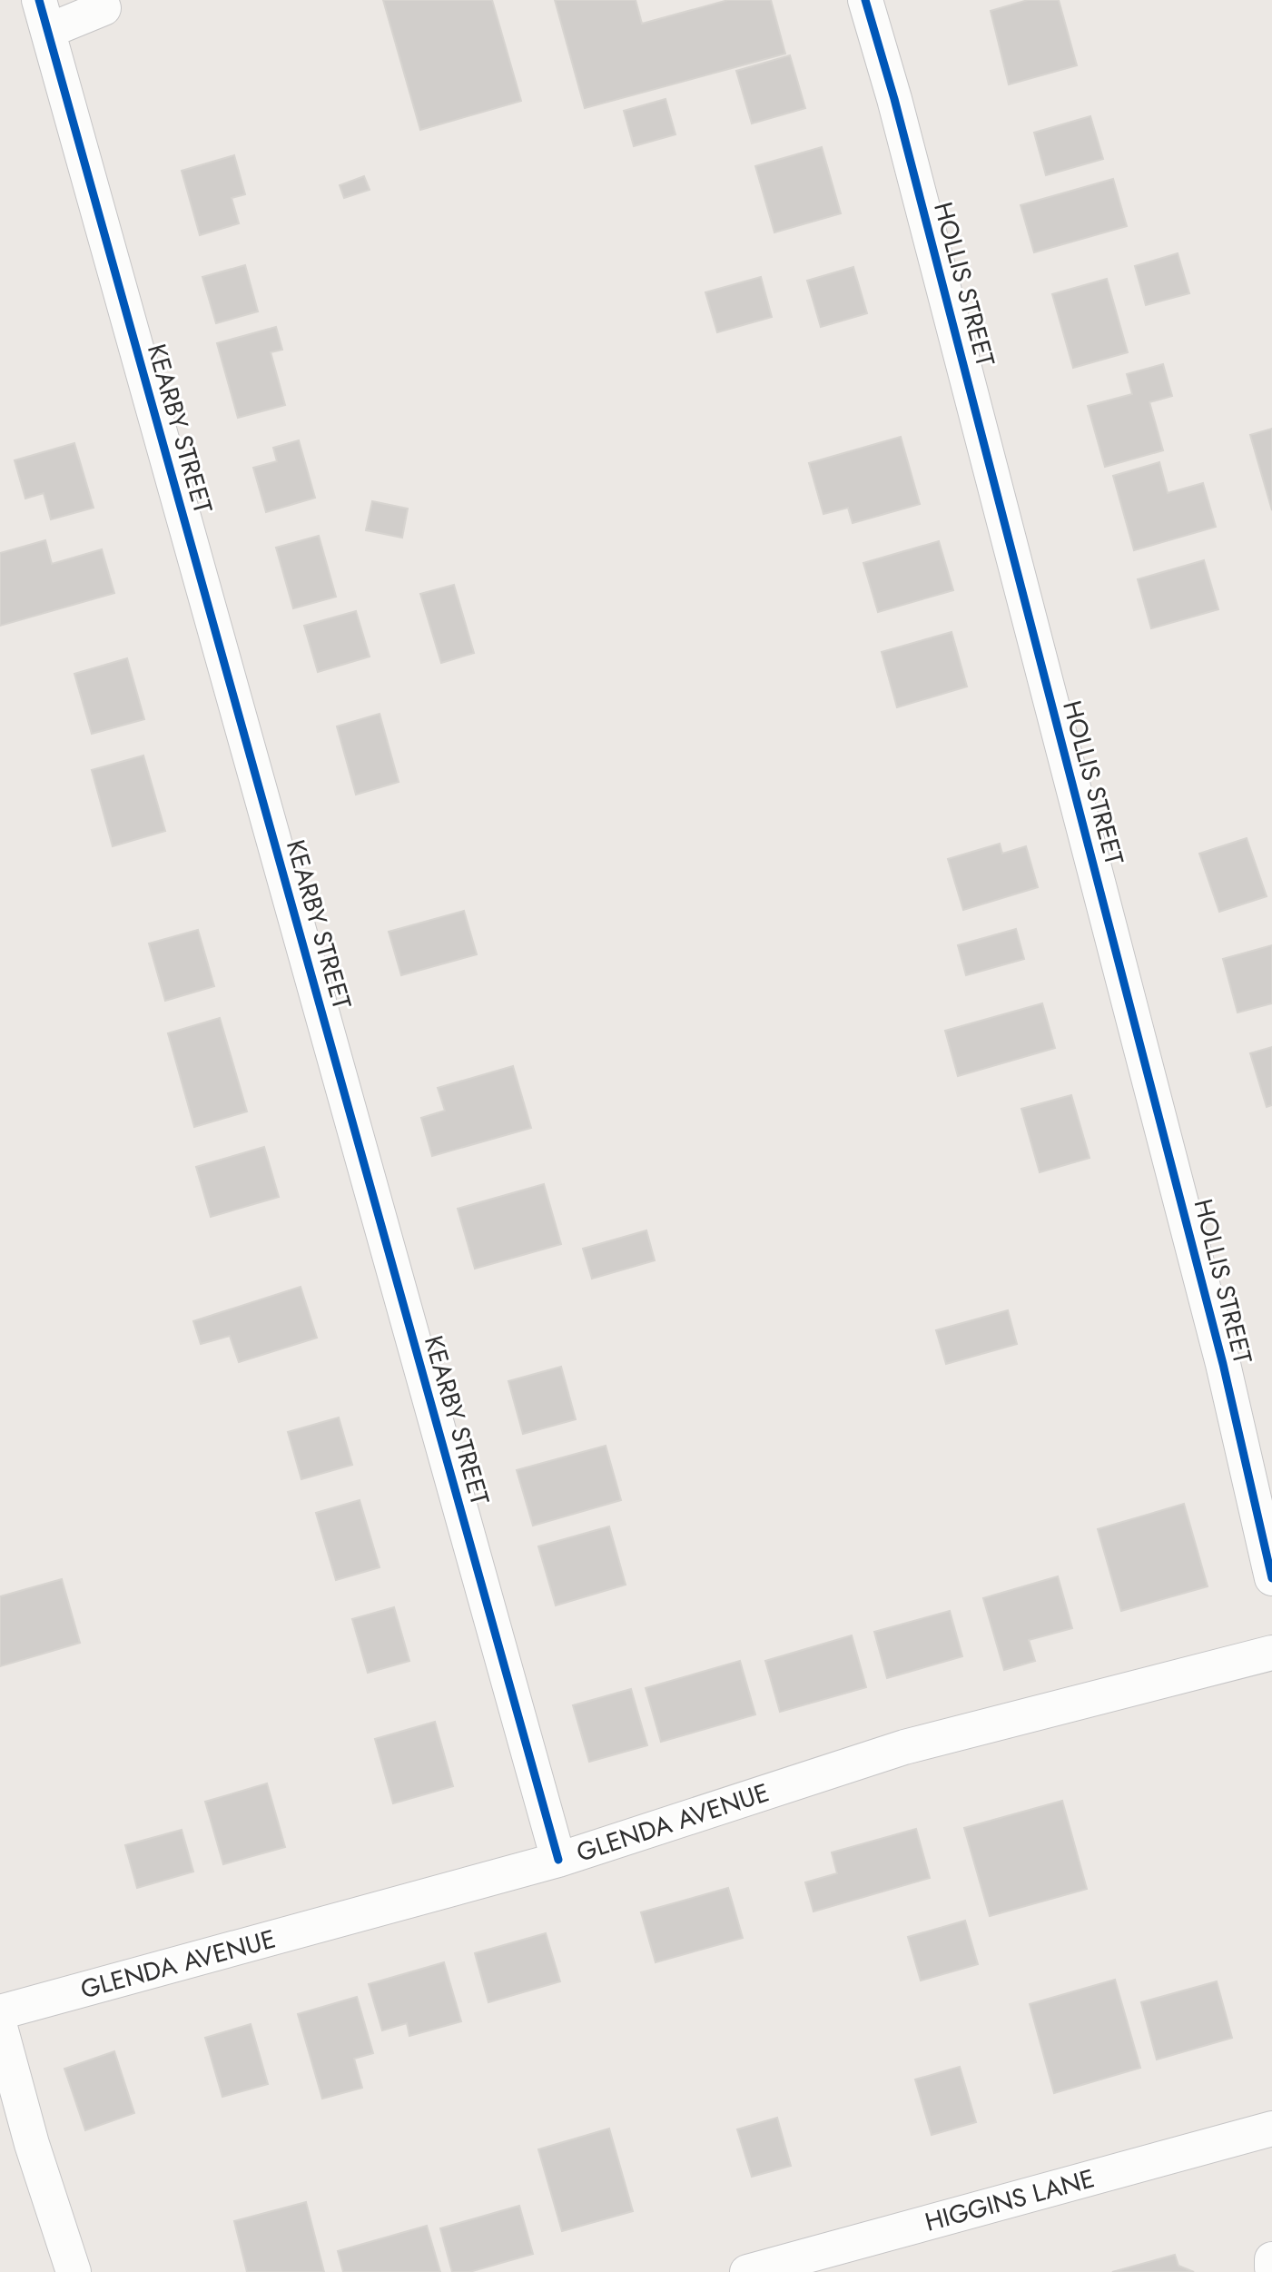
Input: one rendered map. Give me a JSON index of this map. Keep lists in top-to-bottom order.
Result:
{
  "streets": {
    "street": [
      "HOLLIS STREET",
      "KEARBY STREET",
      "GLENDA AVENUE",
      "HIGGINS LANE"
    ]
  },
  "crossings": [
    ["KEARBY STREET", "GLENDA AVENUE"]
  ]
}
